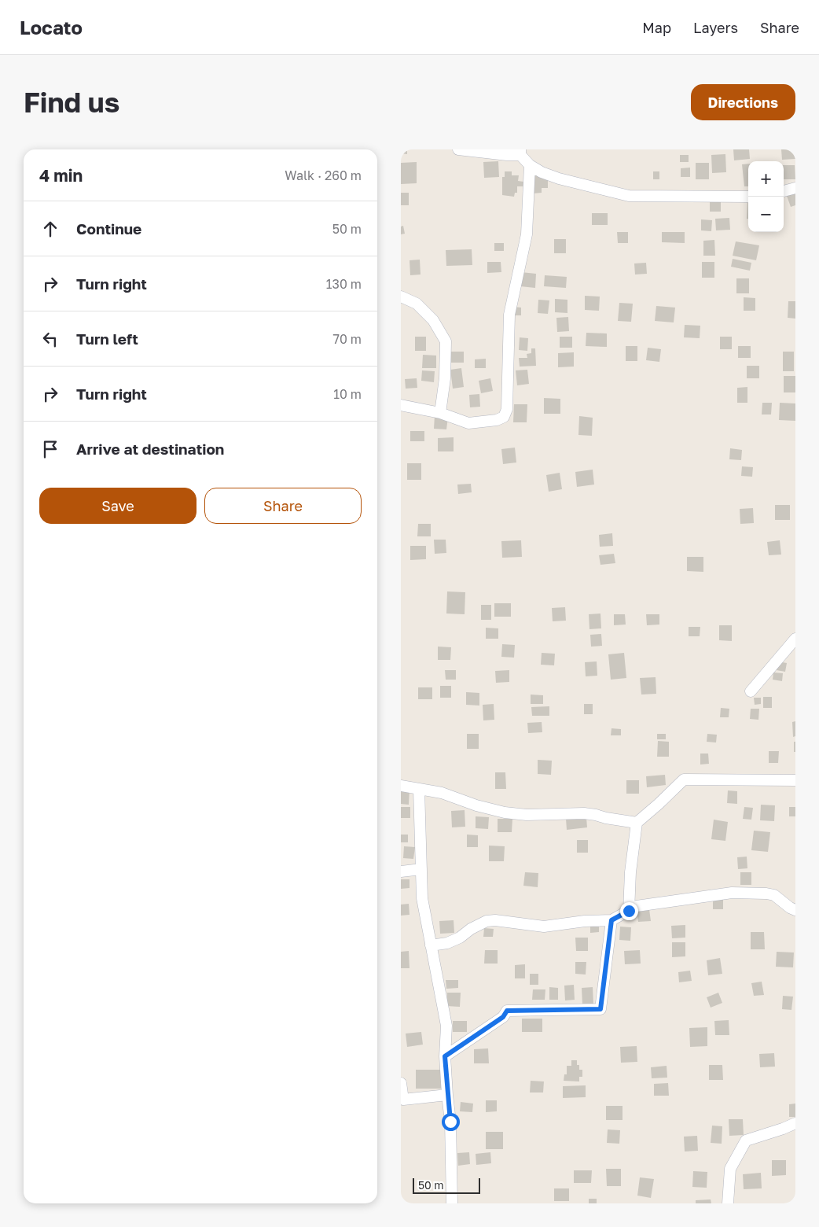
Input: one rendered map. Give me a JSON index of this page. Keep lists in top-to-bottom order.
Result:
{
  "scale_bar": "50 m",
  "page": {
    "header": "Locato",
    "nav": ["Map", "Layers", "Share"],
    "buttons": [
      "Directions",
      ["Save", "Share"]
    ],
    "title": "Find us",
    "heading": ["4 min", "Walk · 260 m"],
    "map_buttons": ["+", "−"],
    "list": [
      ["Continue", "50 m"],
      ["Turn right", "130 m"],
      ["Turn left", "70 m"],
      ["Turn right", "10 m"],
      "Arrive at destination"
    ],
    "scale": "50 m"
  }
}
